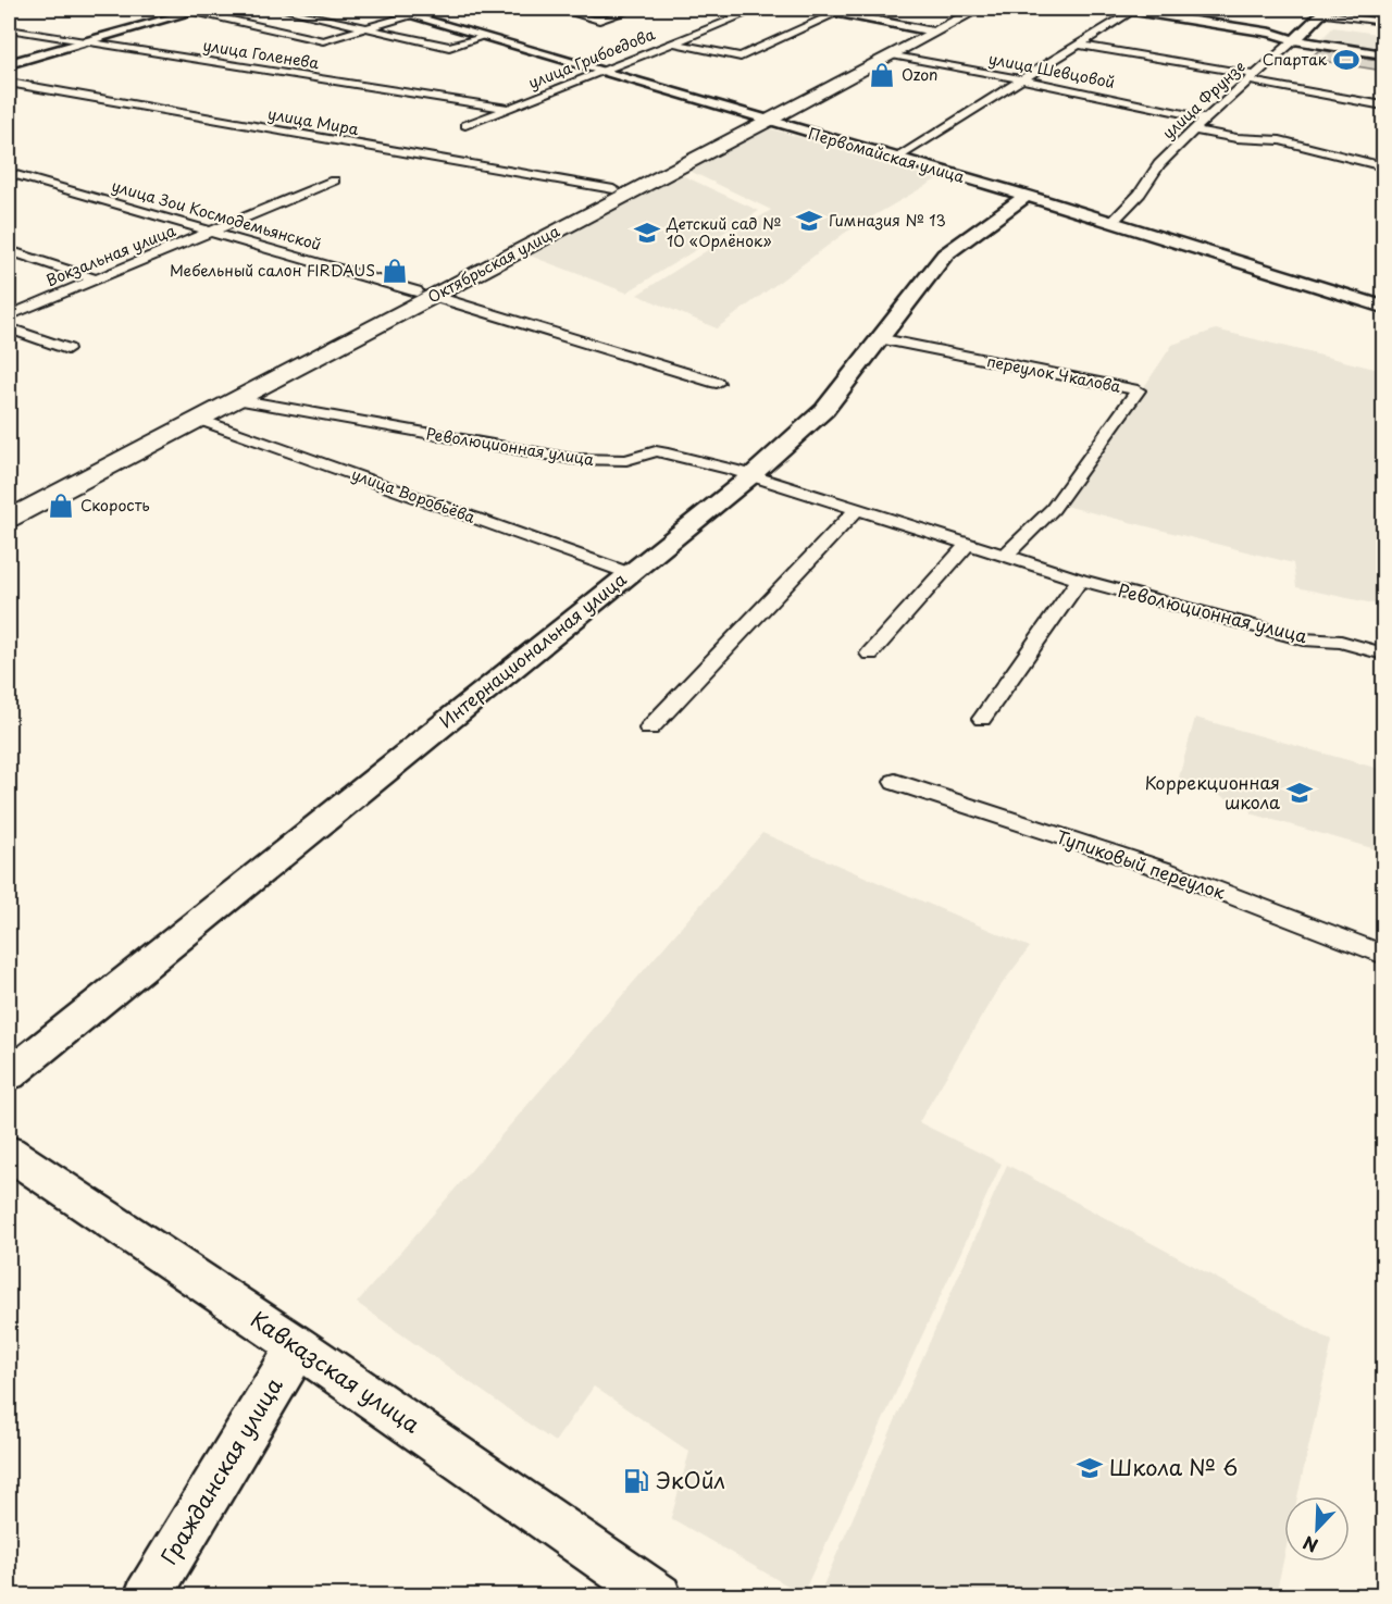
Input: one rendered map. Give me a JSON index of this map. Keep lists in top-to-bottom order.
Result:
{
  "streets": {
    "main road": ["Октябрьская улица"],
    "street": [
      "улица Голенева",
      "улица Грибоедова",
      "улица Шевцовой",
      "улица Фрунзе",
      "улица Мира",
      "Первомайская улица",
      "улица Зои Космодемьянской",
      "Вокзальная улица",
      "переулок Чкалова",
      "Революционная улица",
      "улица Воробьёва",
      "Интернациональная улица",
      "Тупиковый переулок",
      "Кавказская улица",
      "Гражданская улица"
    ]
  },
  "crossings": [
    ["улица Голенева", "улица Грибоедова"],
    ["улица Грибоедова", "Первомайская улица"],
    ["улица Шевцовой", "улица Фрунзе"],
    ["улица Шевцовой", "Октябрьская улица"],
    ["улица Фрунзе", "Первомайская улица"],
    ["улица Мира", "Октябрьская улица"],
    ["Первомайская улица", "Октябрьская улица"],
    ["Первомайская улица", "Интернациональная улица"],
    ["улица Зои Космодемьянской", "Вокзальная улица"],
    ["улица Зои Космодемьянской", "Октябрьская улица"],
    ["Октябрьская улица", "Революционная улица"],
    ["Октябрьская улица", "улица Воробьёва"],
    ["переулок Чкалова", "Революционная улица"],
    ["переулок Чкалова", "Интернациональная улица"],
    ["Революционная улица", "Интернациональная улица"],
    ["улица Воробьёва", "Интернациональная улица"],
    ["Кавказская улица", "Гражданская улица"]
  ],
  "places": {
    "sports": ["Спартак"],
    "shop": ["Ozon", "Мебельный салон FIRDAUS", "Скорость"],
    "school or university": [
      "Гимназия № 13",
      "Детский сад № 10 «Орлёнок»",
      "Коррекционная школа",
      "Школа № 6"
    ],
    "fuel station": ["ЭкОйл"]
  },
  "north": "bottom left"
}
